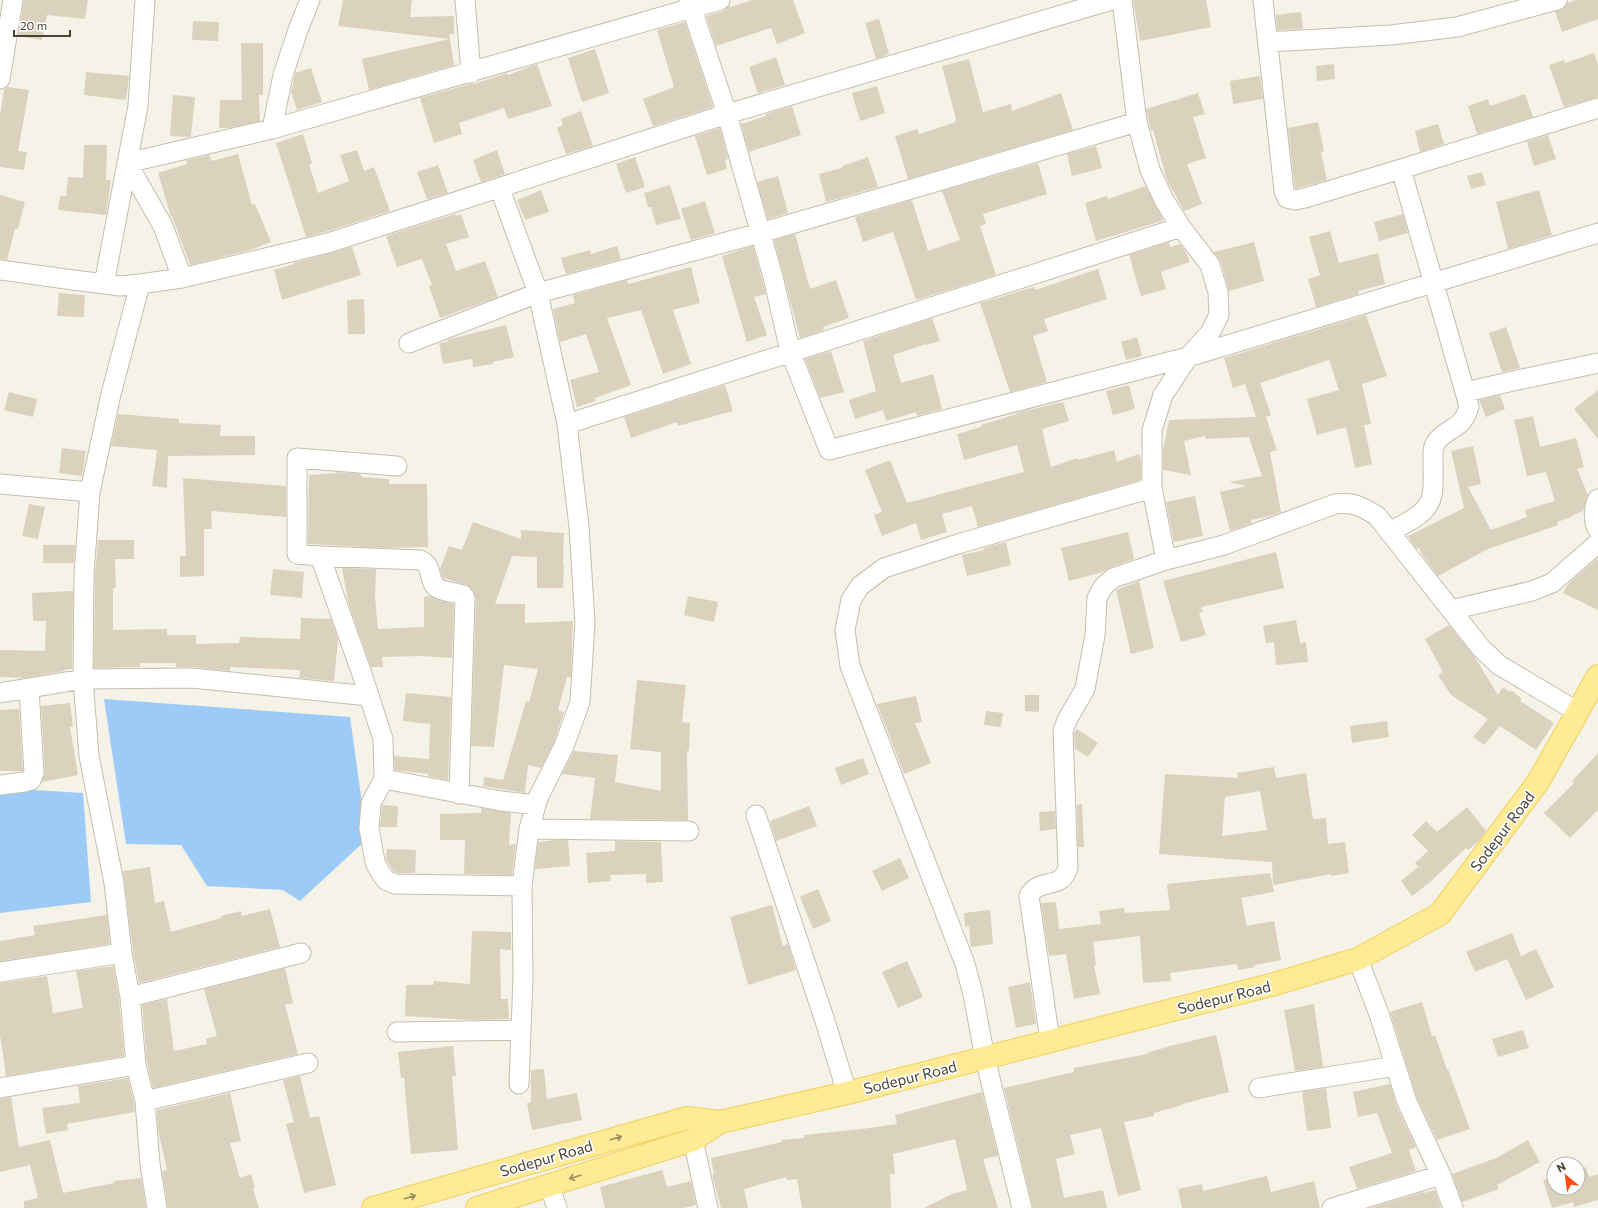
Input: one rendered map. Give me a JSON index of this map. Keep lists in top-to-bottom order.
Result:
{
  "streets": {
    "main road": ["Sodepur Road"]
  },
  "scale_bar": "20 m",
  "north": "top left"
}
